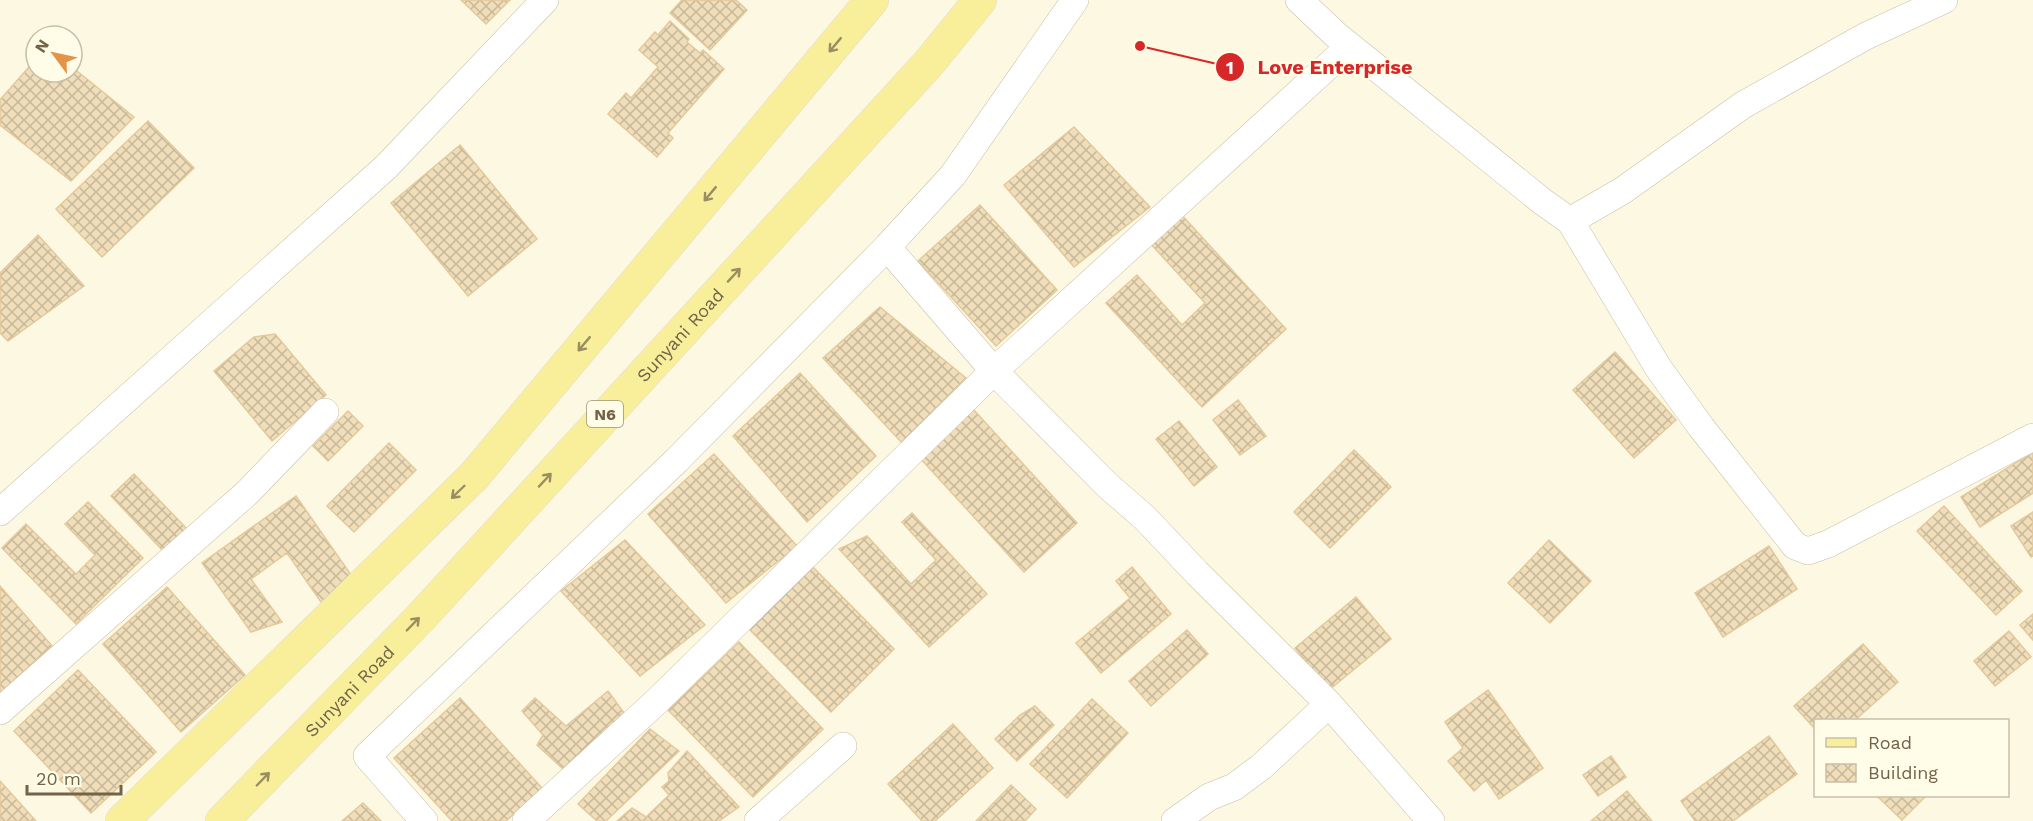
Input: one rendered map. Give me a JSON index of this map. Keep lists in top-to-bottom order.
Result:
{
  "streets": {
    "main road": ["Sunyani Road", "N6"]
  },
  "places": ["Love Enterprise"],
  "legend": ["Road", "Building"],
  "scale_bar": "20 m",
  "north": "top left"
}
